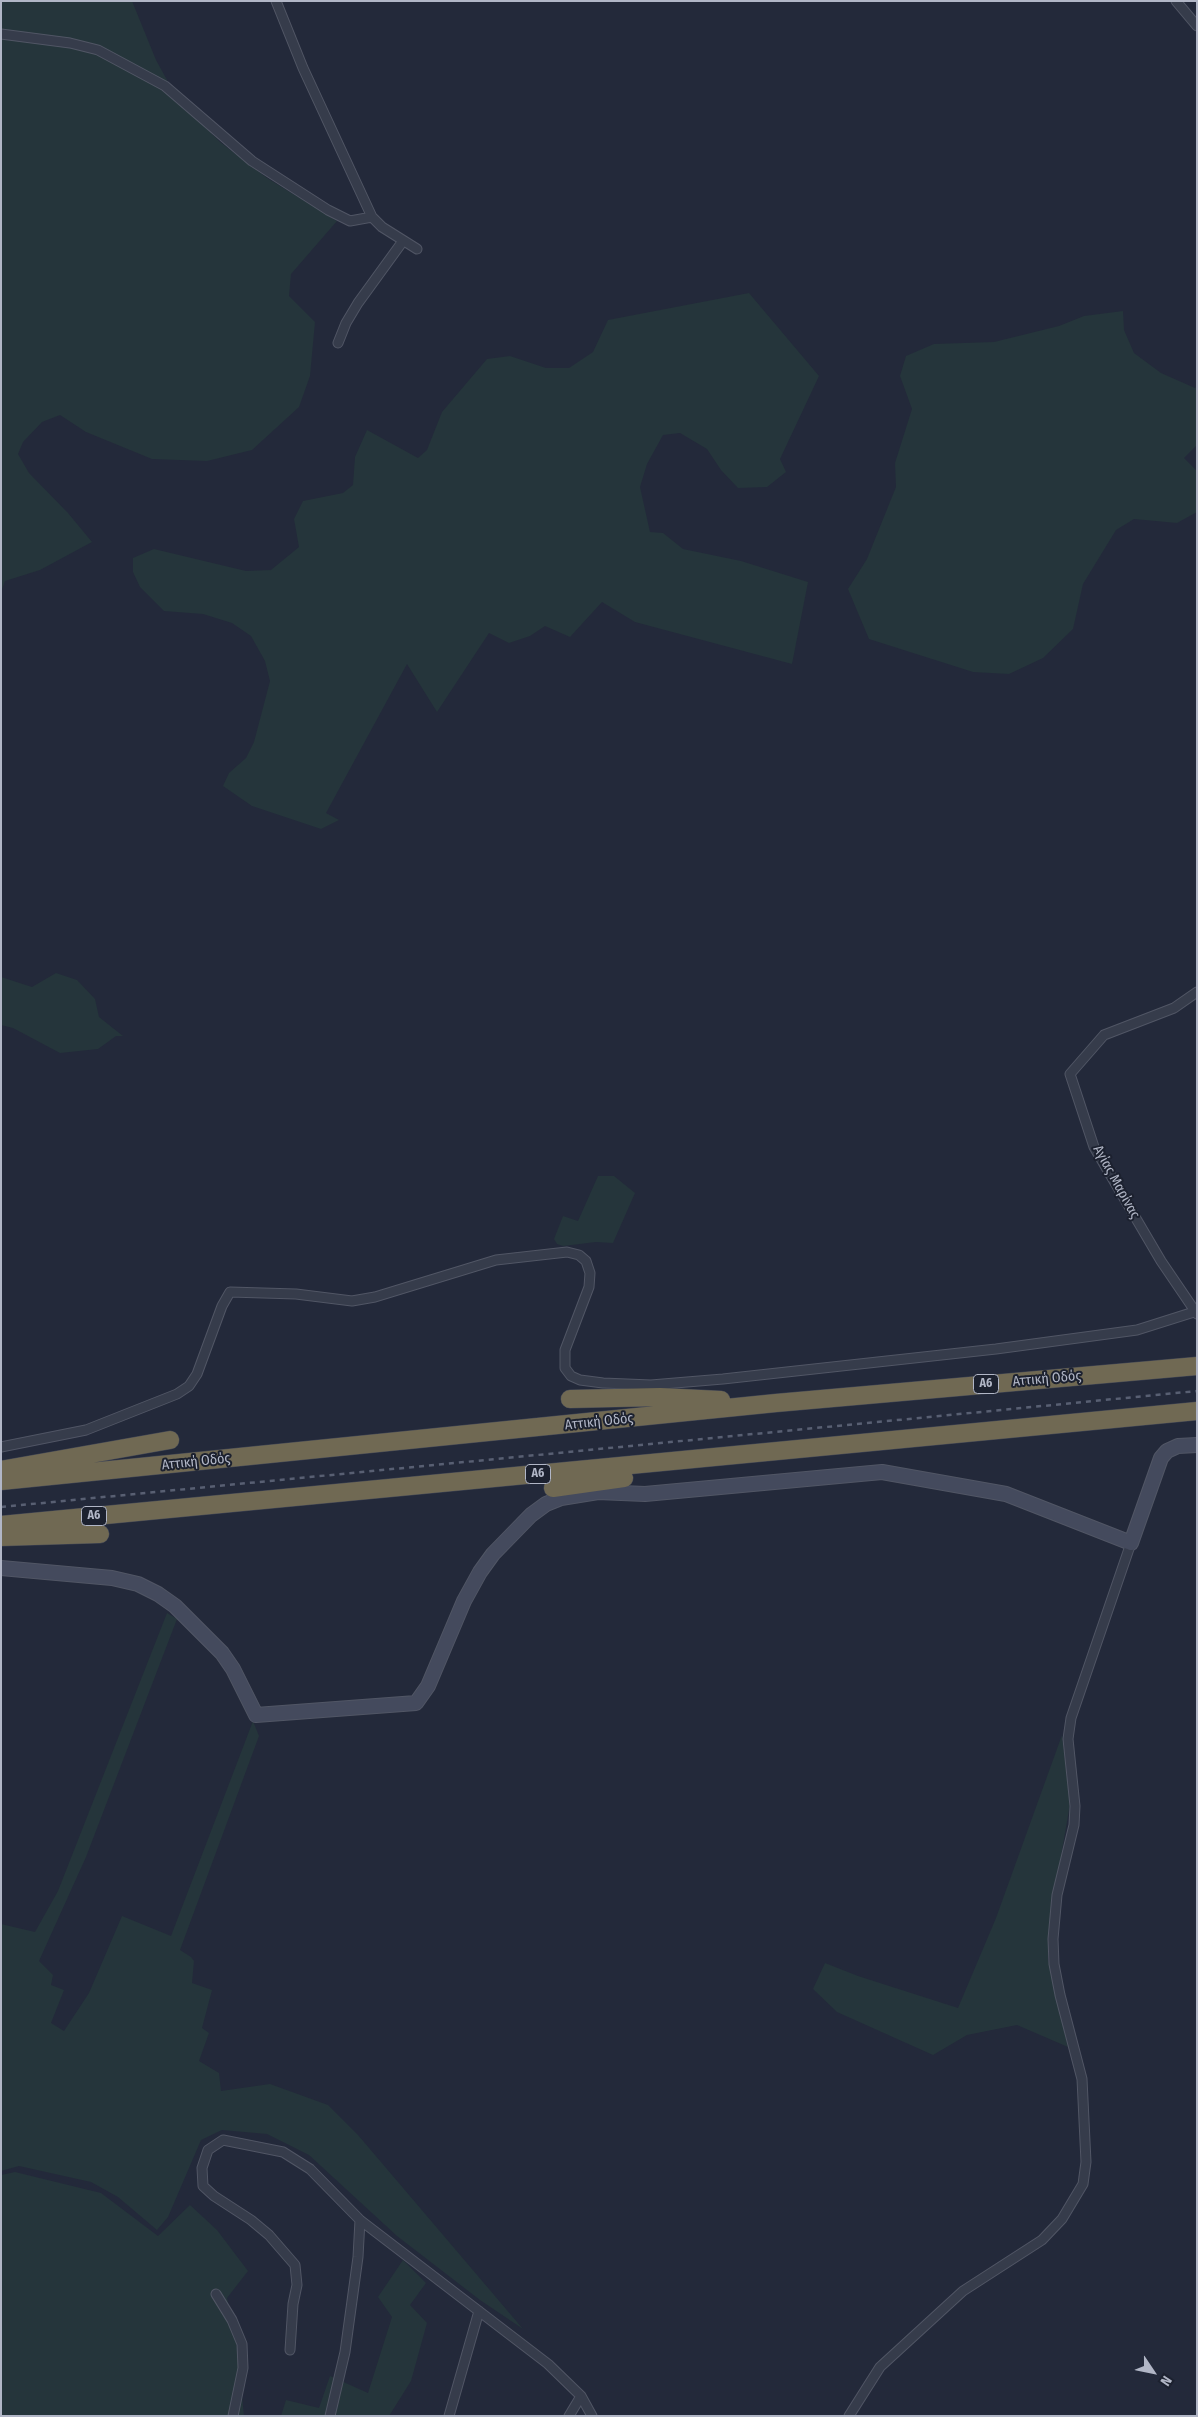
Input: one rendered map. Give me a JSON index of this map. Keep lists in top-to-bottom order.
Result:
{
  "streets": {
    "highway": ["Αττική Οδός", "Α6"],
    "street": ["Αγίας Μαρίνας"]
  },
  "north": "bottom right"
}
